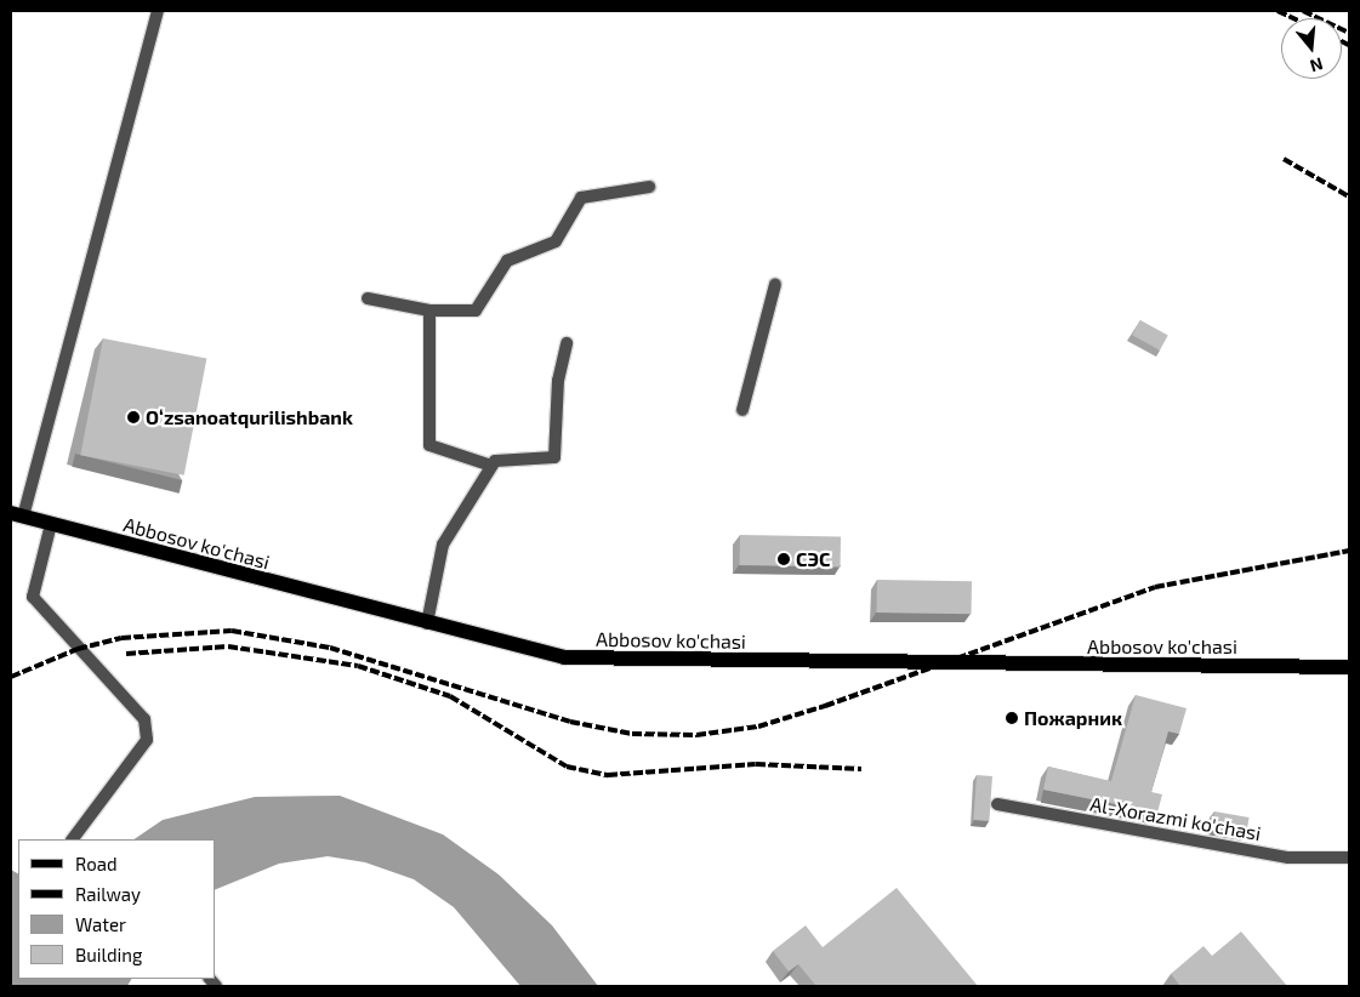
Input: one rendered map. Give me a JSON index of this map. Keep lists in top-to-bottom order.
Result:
{
  "streets": {
    "main road": ["Abbosov ko'chasi"],
    "street": ["Al-Xorazmi ko'chasi"]
  },
  "places": ["Oʻzsanoatqurilishbank", "СЭС", "Пожарник"],
  "legend": [
    "Road",
    "Railway",
    "Water",
    "Building"
  ],
  "north": "bottom"
}
